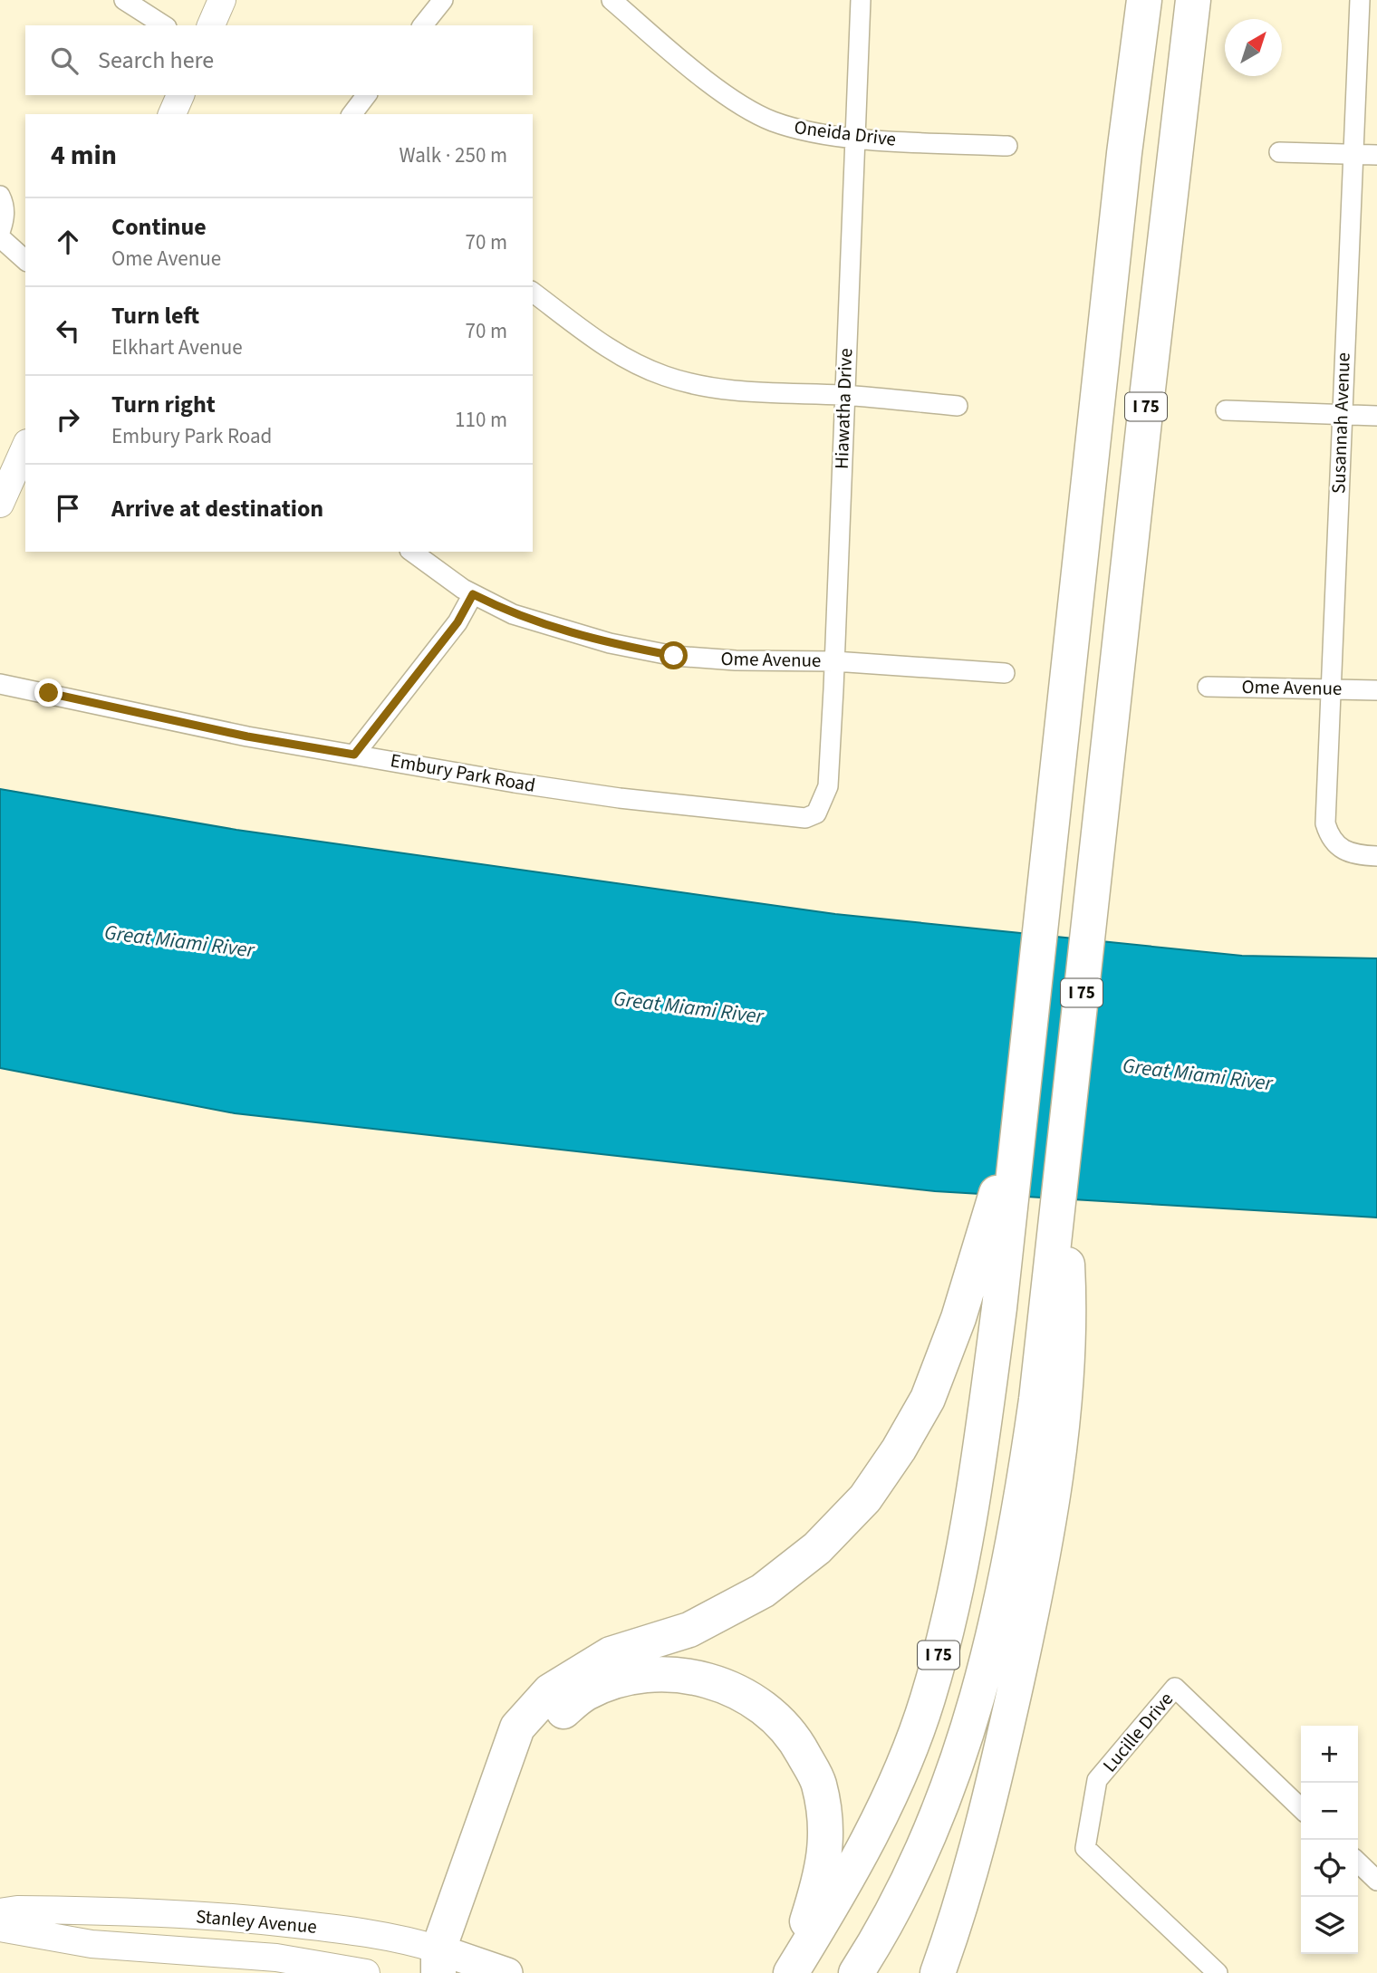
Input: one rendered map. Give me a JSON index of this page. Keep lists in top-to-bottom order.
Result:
{
  "streets": {
    "highway": ["I 75"],
    "main road": ["Stanley Avenue"],
    "street": [
      "Oneida Drive",
      "Hiawatha Drive",
      "Susannah Avenue",
      "Ome Avenue",
      "Embury Park Road",
      "Lucille Drive"
    ]
  },
  "crossings": [
    ["Oneida Drive", "Hiawatha Drive"],
    ["Hiawatha Drive", "Ome Avenue"],
    ["Hiawatha Drive", "Embury Park Road"],
    ["Susannah Avenue", "Ome Avenue"]
  ],
  "water": ["Great Miami River"],
  "north": "top right",
  "page": {
    "search": "Search here",
    "heading": ["4 min", "Walk · 250 m"],
    "list": [
      ["Continue", "Ome Avenue", "70 m"],
      ["Turn left", "Elkhart Avenue", "70 m"],
      ["Turn right", "Embury Park Road", "110 m"],
      "Arrive at destination"
    ],
    "map_buttons": ["+", "−"]
  }
}
